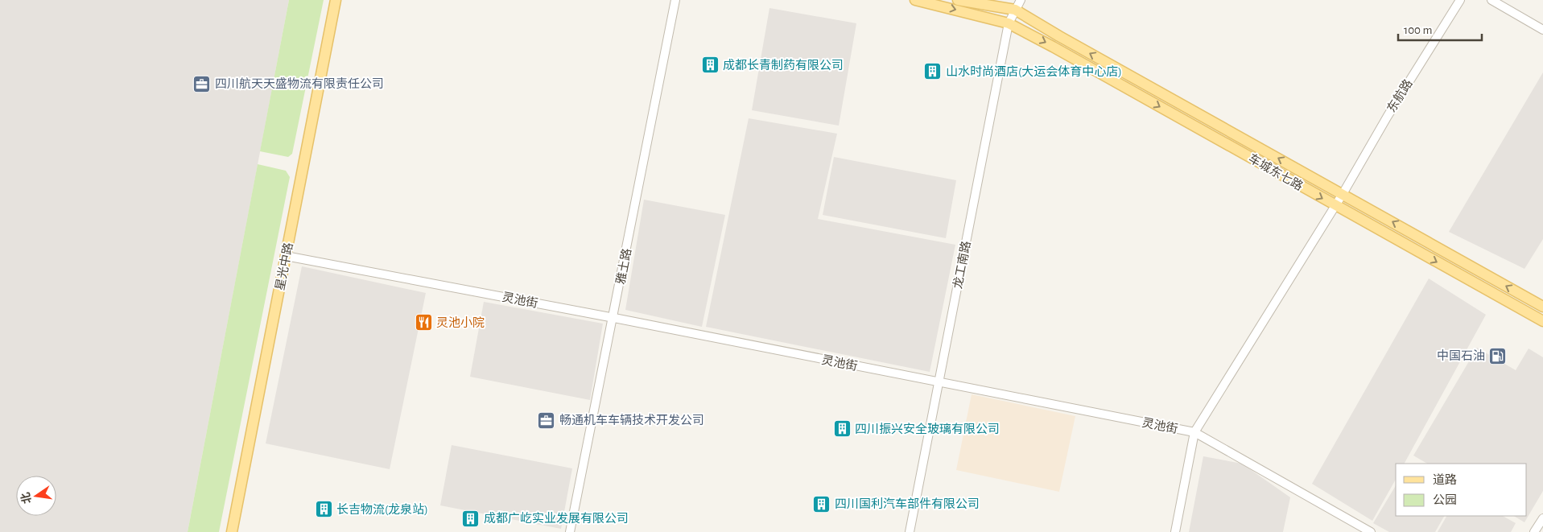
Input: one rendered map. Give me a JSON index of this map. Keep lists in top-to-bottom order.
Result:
{
  "streets": {
    "main road": ["车城东七路", "星光中路"],
    "street": [
      "东航路",
      "龙工南路",
      "雅土路",
      "灵池街"
    ]
  },
  "crossings": [
    ["东航路", "车城东七路"],
    ["东航路", "灵池街"],
    ["车城东七路", "龙工南路"],
    ["龙工南路", "灵池街"],
    ["星光中路", "灵池街"],
    ["雅土路", "灵池街"]
  ],
  "places": {
    "building": [
      "成都长青制药有限公司",
      "山水时尚酒店(大运会体育中心店)",
      "四川振兴安全玻璃有限公司",
      "四川国利汽车部件有限公司",
      "长吉物流(龙泉站)",
      "成都广屹实业发展有限公司"
    ],
    "office": ["四川航天天盛物流有限责任公司", "畅通机车车辆技术开发公司"],
    "restaurant": ["灵池小院"],
    "fuel station": ["中国石油"]
  },
  "legend": ["道路", "公园"],
  "scale_bar": "100 m",
  "north": "left"
}
